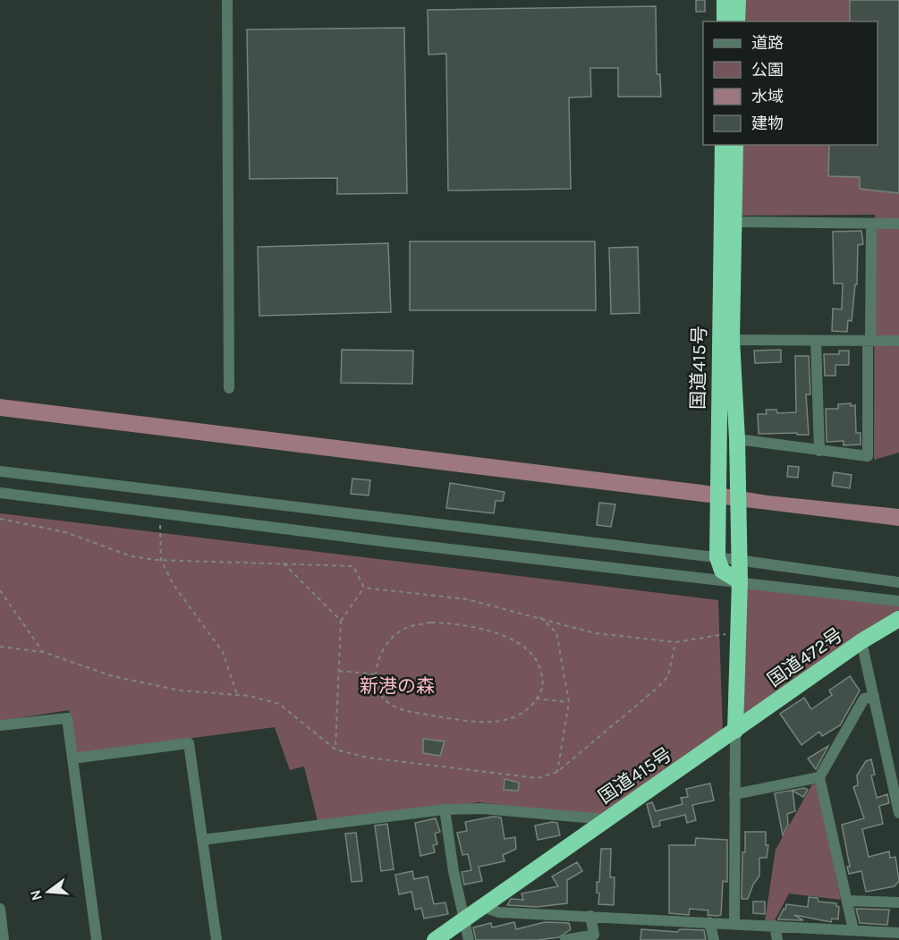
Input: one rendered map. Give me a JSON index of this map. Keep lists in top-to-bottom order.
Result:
{
  "streets": {
    "highway": ["国道415号", "国道472号"]
  },
  "crossings": [
    ["国道415号", "国道472号"]
  ],
  "parks": ["新港の森"],
  "legend": [
    "道路",
    "公園",
    "水域",
    "建物"
  ],
  "north": "left"
}
